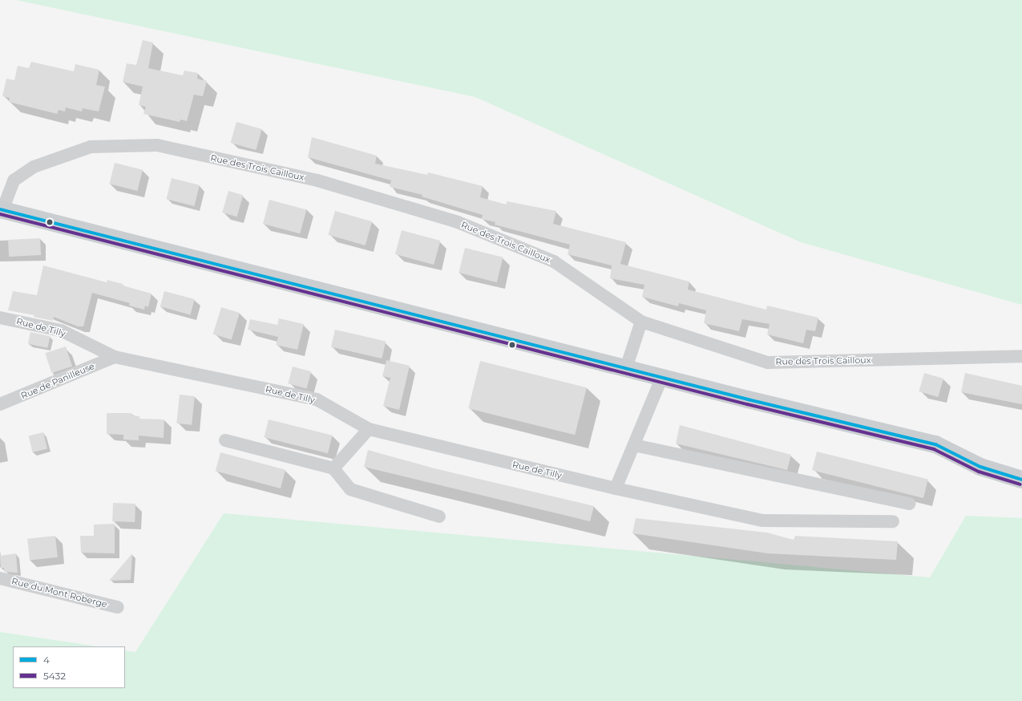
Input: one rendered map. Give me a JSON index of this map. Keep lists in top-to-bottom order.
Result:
{
  "streets": {
    "street": [
      "Rue des Trois Cailloux",
      "Rue de Tilly",
      "Rue de Panilleuse",
      "Rue du Mont Roberge"
    ]
  },
  "crossings": [
    ["Rue de Tilly", "Rue de Panilleuse"]
  ],
  "lines": ["transit line 4", "transit line 5432"],
  "legend": ["4", "5432"]
}
